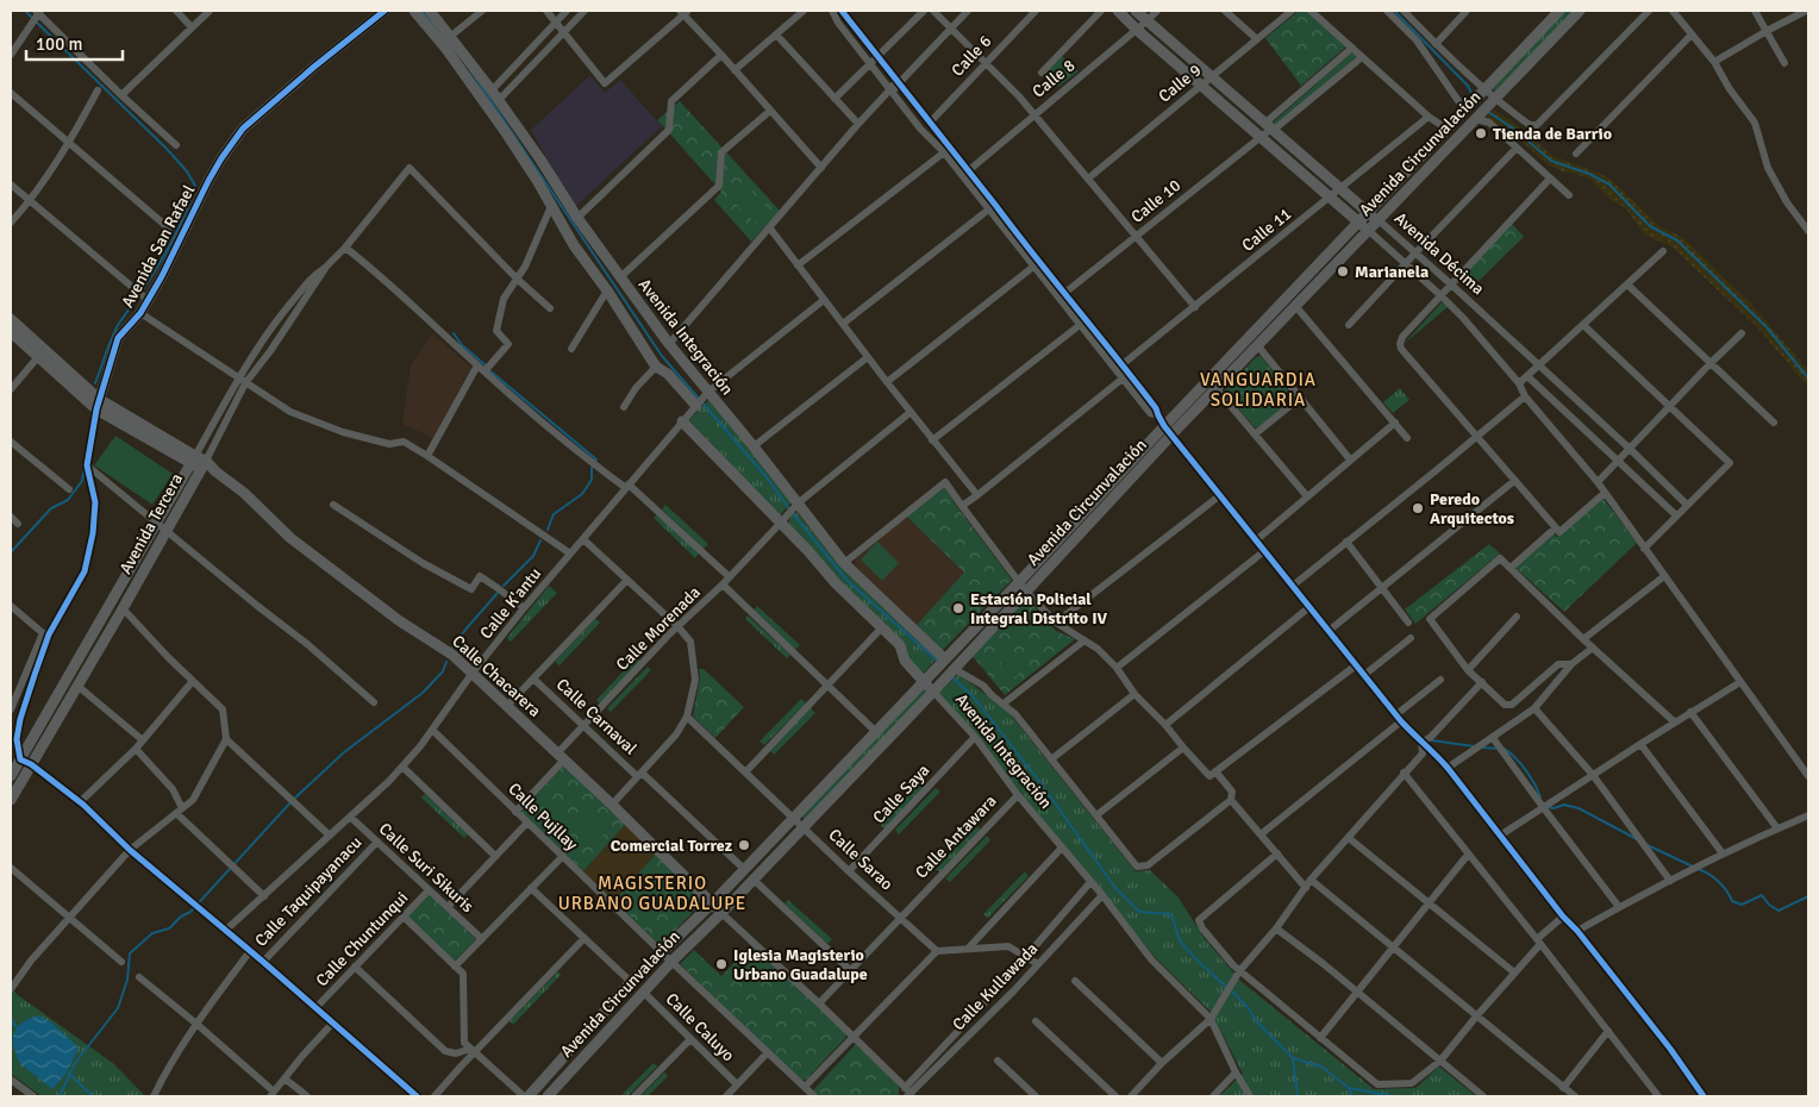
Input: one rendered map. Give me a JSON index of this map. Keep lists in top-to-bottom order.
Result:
{
  "streets": {
    "main road": [
      "Avenida Circunvalación",
      "Avenida San Rafael",
      "Avenida Décima",
      "Avenida Integración",
      "Avenida Tercera",
      "Calle Chacarera"
    ],
    "street": [
      "Calle 6",
      "Calle 8",
      "Calle 9",
      "Calle 10",
      "Calle 11",
      "Calle K'antu",
      "Calle Morenada",
      "Calle Carnaval",
      "Calle Saya",
      "Calle Pujllay",
      "Calle Antawara",
      "Calle Sarao",
      "Calle Suri Sikuris",
      "Calle Taquipayanacu",
      "Calle Chuntunqui",
      "Calle Kullawada",
      "Calle Caluyo"
    ]
  },
  "crossings": [
    ["Calle 8", "Avenida Décima"],
    ["Calle 9", "Avenida Décima"],
    ["Avenida Circunvalación", "Avenida Décima"],
    ["Avenida Circunvalación", "Avenida Integración"],
    ["Avenida Circunvalación", "Calle Chacarera"],
    ["Avenida Circunvalación", "Calle Carnaval"],
    ["Avenida Circunvalación", "Calle Pujllay"],
    ["Avenida Circunvalación", "Calle Sarao"],
    ["Avenida Circunvalación", "Calle Caluyo"],
    ["Calle 10", "Avenida Décima"],
    ["Calle 11", "Avenida Décima"],
    ["Avenida San Rafael", "Avenida Tercera"],
    ["Avenida San Rafael", "Calle Chacarera"],
    ["Avenida Integración", "Calle K'antu"],
    ["Avenida Integración", "Calle Morenada"],
    ["Avenida Integración", "Calle Saya"],
    ["Avenida Integración", "Calle Antawara"],
    ["Avenida Integración", "Calle Kullawada"],
    ["Avenida Tercera", "Calle Chacarera"],
    ["Calle K'antu", "Calle Chacarera"],
    ["Calle K'antu", "Calle Pujllay"],
    ["Calle K'antu", "Calle Suri Sikuris"],
    ["Calle Morenada", "Calle Chacarera"],
    ["Calle Morenada", "Calle Carnaval"],
    ["Calle Morenada", "Calle Pujllay"],
    ["Calle Saya", "Calle Sarao"],
    ["Calle Antawara", "Calle Sarao"],
    ["Calle Suri Sikuris", "Calle Taquipayanacu"],
    ["Calle Suri Sikuris", "Calle Chuntunqui"]
  ],
  "districts": ["VANGUARDIA SOLIDARIA", "MAGISTERIO URBANO GUADALUPE"],
  "places": [
    "Tienda de Barrio",
    "Marianela",
    "Peredo Arquitectos",
    "Estación Policial Integral Distrito IV",
    "Comercial Torrez",
    "Iglesia Magisterio Urbano Guadalupe"
  ],
  "scale_bar": "100 m"
}
